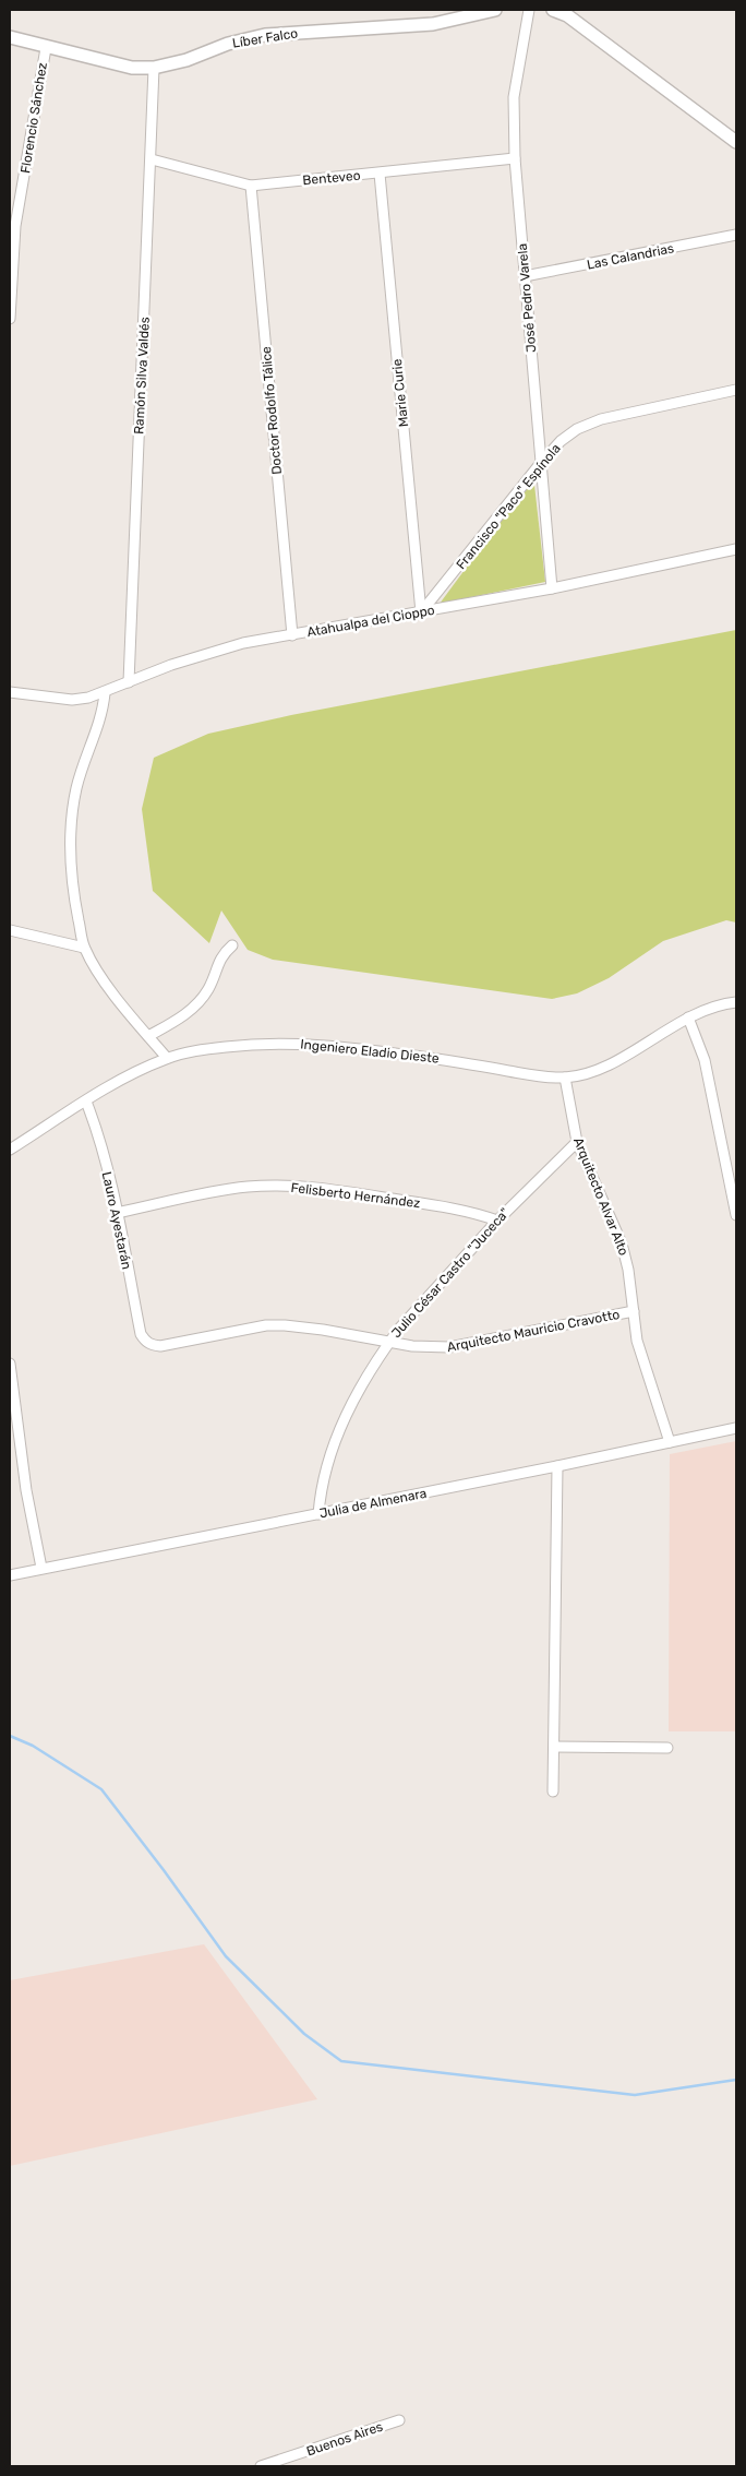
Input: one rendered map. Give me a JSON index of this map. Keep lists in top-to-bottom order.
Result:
{
  "streets": {
    "street": [
      "Líber Falco",
      "Florencio Sánchez",
      "Benteveo",
      "Las Calandrias",
      "José Pedro Varela",
      "Ramón Silva Valdés",
      "Marie Curie",
      "Doctor Rodolfo Tálice",
      "Francisco \"Paco\" Espínola",
      "Atahualpa del Cioppo",
      "Ingeniero Eladio Dieste",
      "Felisberto Hernández",
      "Arquitecto Alvar Alto",
      "Lauro Ayestarán",
      "Julio César Castro \"Juceca\"",
      "Arquitecto Mauricio Cravotto",
      "Julia de Almenara",
      "Buenos Aires"
    ]
  },
  "crossings": [
    ["Líber Falco", "Florencio Sánchez"],
    ["Líber Falco", "Ramón Silva Valdés"],
    ["Benteveo", "José Pedro Varela"],
    ["Benteveo", "Ramón Silva Valdés"],
    ["Benteveo", "Marie Curie"],
    ["Benteveo", "Doctor Rodolfo Tálice"],
    ["Las Calandrias", "José Pedro Varela"],
    ["José Pedro Varela", "Francisco \"Paco\" Espínola"],
    ["José Pedro Varela", "Atahualpa del Cioppo"],
    ["Ramón Silva Valdés", "Atahualpa del Cioppo"],
    ["Marie Curie", "Francisco \"Paco\" Espínola"],
    ["Marie Curie", "Atahualpa del Cioppo"],
    ["Doctor Rodolfo Tálice", "Atahualpa del Cioppo"],
    ["Francisco \"Paco\" Espínola", "Atahualpa del Cioppo"],
    ["Ingeniero Eladio Dieste", "Arquitecto Alvar Alto"],
    ["Ingeniero Eladio Dieste", "Lauro Ayestarán"],
    ["Felisberto Hernández", "Lauro Ayestarán"],
    ["Felisberto Hernández", "Julio César Castro \"Juceca\""],
    ["Arquitecto Alvar Alto", "Julio César Castro \"Juceca\""],
    ["Arquitecto Alvar Alto", "Arquitecto Mauricio Cravotto"],
    ["Arquitecto Alvar Alto", "Julia de Almenara"],
    ["Lauro Ayestarán", "Arquitecto Mauricio Cravotto"],
    ["Julio César Castro \"Juceca\"", "Arquitecto Mauricio Cravotto"],
    ["Julio César Castro \"Juceca\"", "Julia de Almenara"]
  ]
}
